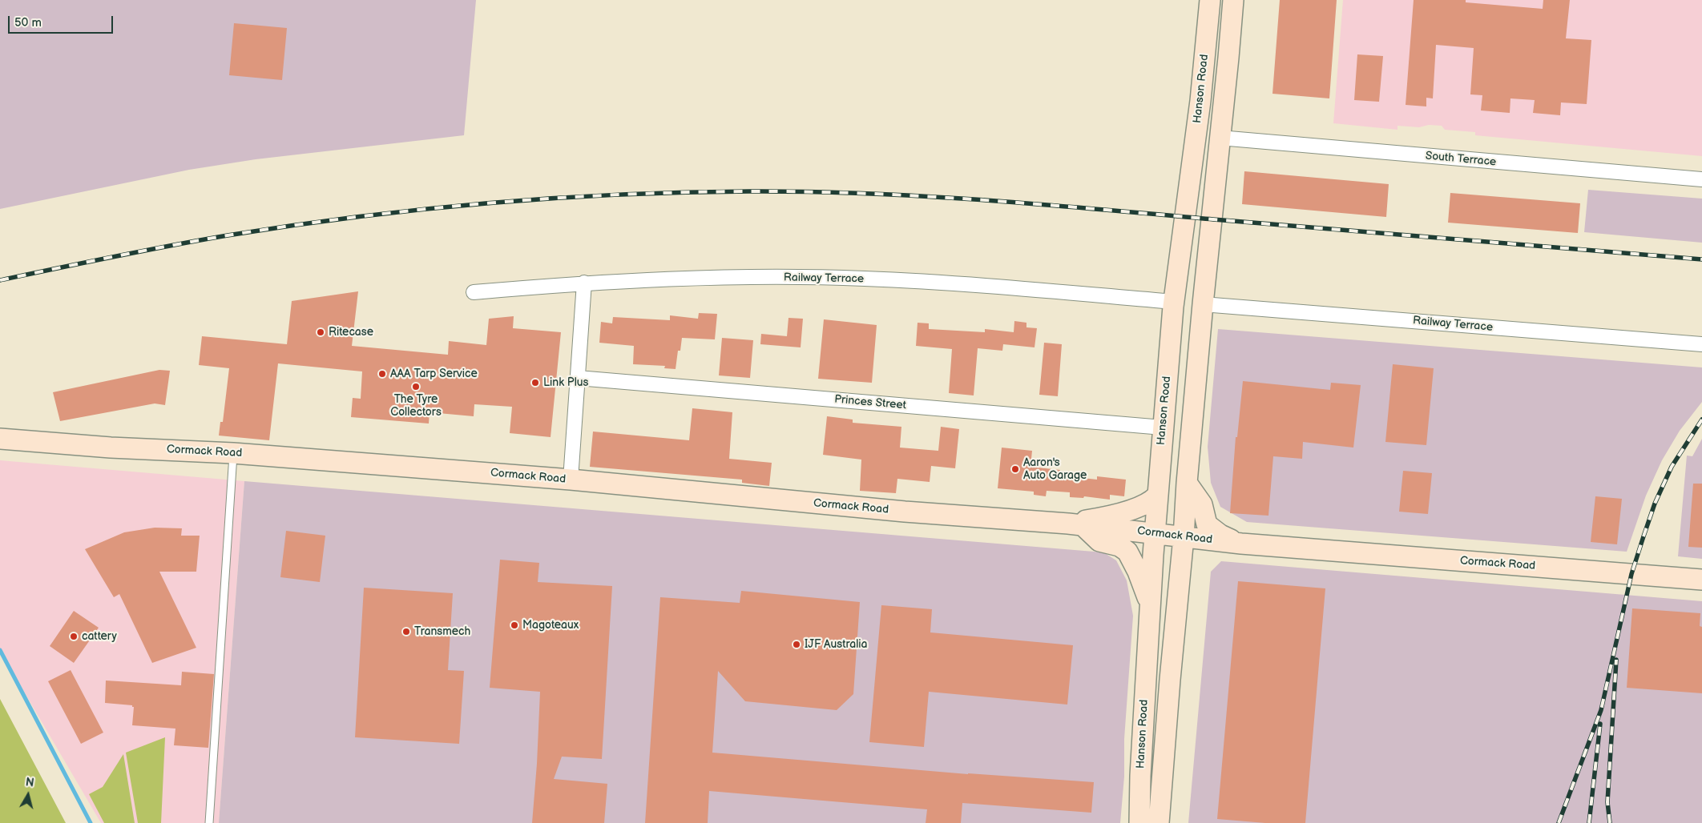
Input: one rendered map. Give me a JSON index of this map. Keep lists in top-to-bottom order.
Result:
{
  "streets": {
    "main road": ["Hanson Road", "Cormack Road"],
    "street": ["South Terrace", "Railway Terrace", "Princes Street"]
  },
  "crossings": [
    ["Hanson Road", "South Terrace"],
    ["Hanson Road", "Railway Terrace"],
    ["Hanson Road", "Princes Street"],
    ["Hanson Road", "Cormack Road"]
  ],
  "places": [
    "Ritecase",
    "AAA Tarp Service",
    "Link Plus",
    "The Tyre Collectors",
    "Aaron's Auto Garage",
    "Magoteaux",
    "Transmech",
    "cattery",
    "IJF Australia"
  ],
  "scale_bar": "50 m",
  "north": "top"
}
